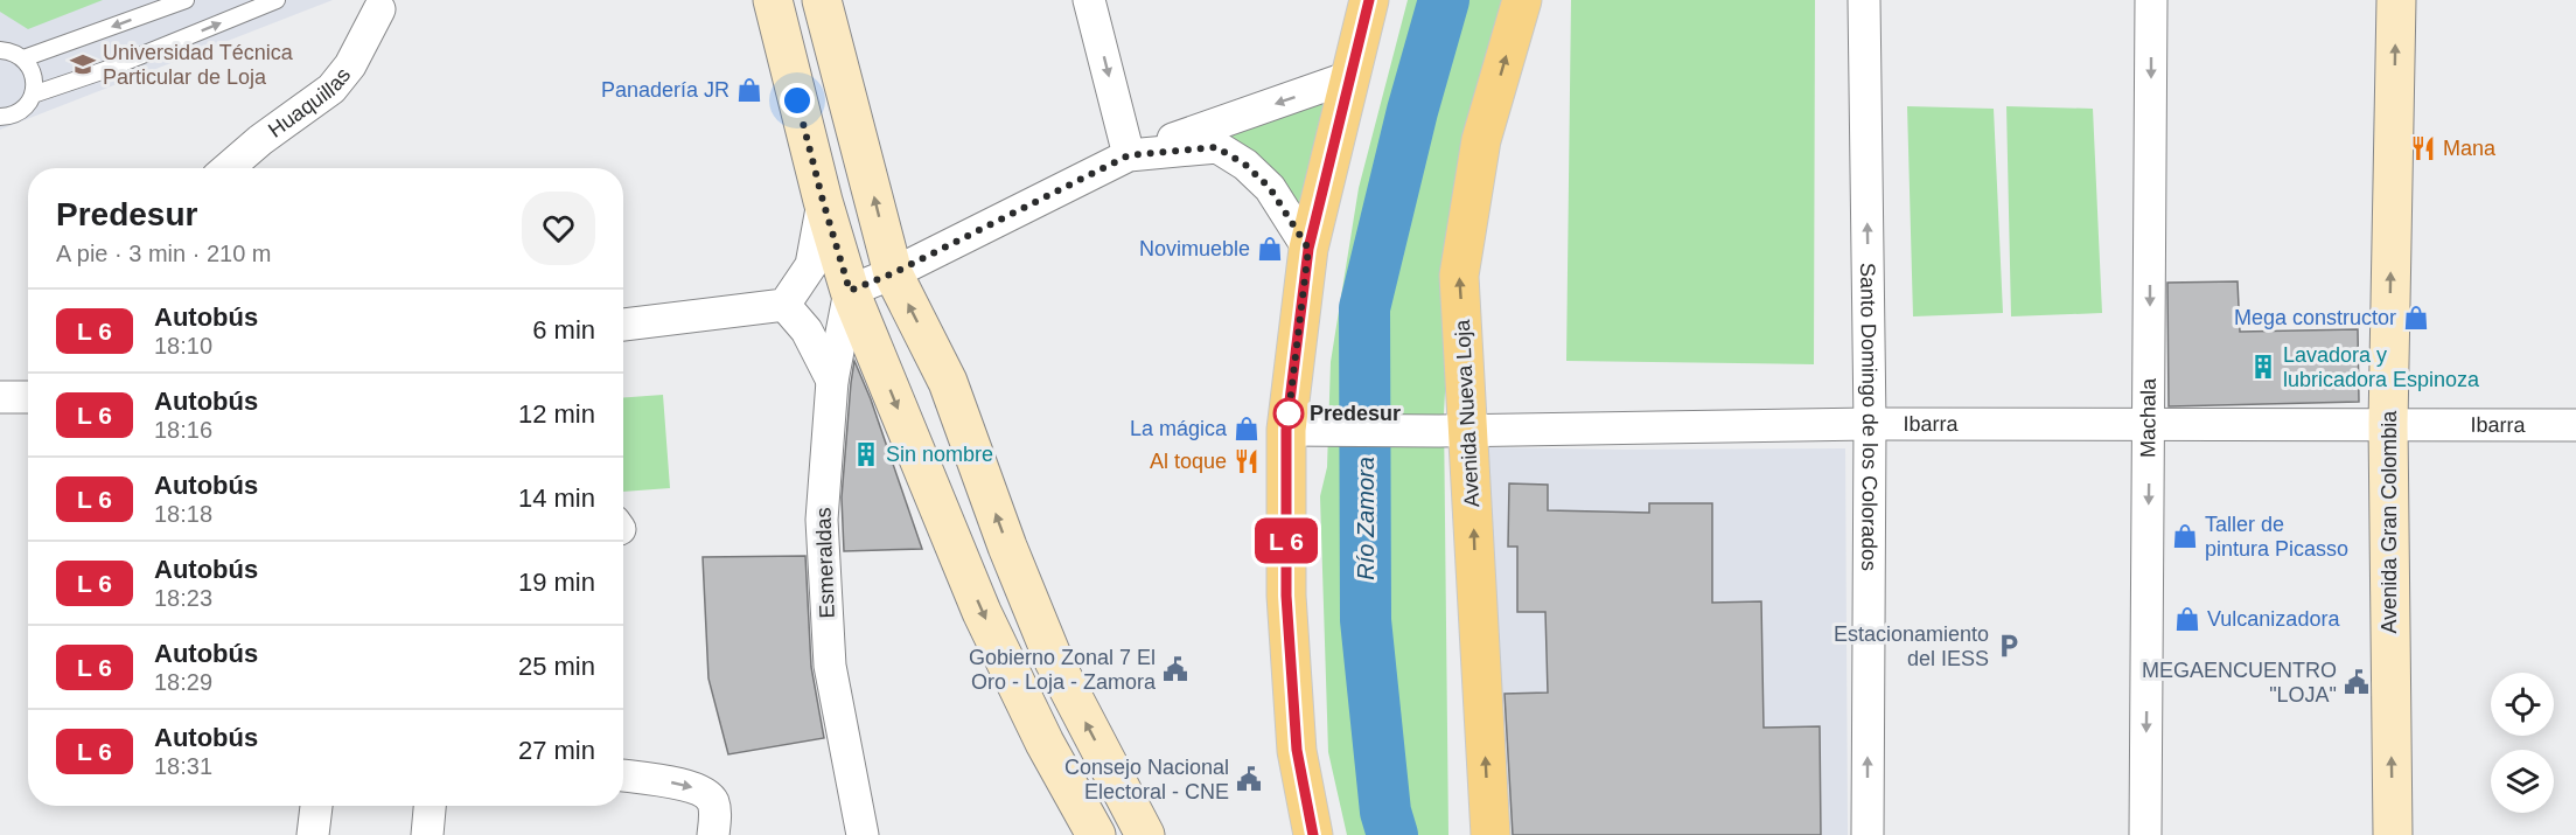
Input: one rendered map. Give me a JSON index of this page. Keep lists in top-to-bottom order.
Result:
{
  "streets": {
    "main road": ["Avenida Nueva Loja", "Avenida Gran Colombia"],
    "street": [
      "Huaquillas",
      "Santo Domingo de los Colorados",
      "Machala",
      "Ibarra",
      "Esmeraldas"
    ]
  },
  "crossings": [
    ["Avenida Nueva Loja", "Ibarra"],
    ["Santo Domingo de los Colorados", "Ibarra"],
    ["Machala", "Ibarra"],
    ["Ibarra", "Avenida Gran Colombia"]
  ],
  "one_way": ["Santo Domingo de los Colorados", "Machala", "Avenida Gran Colombia"],
  "water": ["Río Zamora"],
  "places": {
    "school or university": ["Universidad Técnica Particular de Loja"],
    "shop": [
      "Panadería JR",
      "Novimueble",
      "Mega constructor",
      "La mágica",
      "Taller de pintura Picasso",
      "Vulcanizadora"
    ],
    "restaurant": ["Mana", "Al toque"],
    "building": ["Lavadora y lubricadora Espinoza", "Sin nombre"],
    "other": ["Predesur"],
    "parking": ["Estacionamiento del IESS"],
    "public building": ["Gobierno Zonal 7 El Oro - Loja - Zamora", "MEGAENCUENTRO \"LOJA\"", "Consejo Nacional Electoral - CNE"]
  },
  "page": {
    "on_map": "L 6",
    "heading": ["Predesur", "A pie · 3 min · 210 m"],
    "list": [
      {
        "mark": "L 6",
        "name": "Autobús",
        "note": "18:10",
        "value": "6 min"
      },
      {
        "mark": "L 6",
        "name": "Autobús",
        "note": "18:16",
        "value": "12 min"
      },
      {
        "mark": "L 6",
        "name": "Autobús",
        "note": "18:18",
        "value": "14 min"
      },
      {
        "mark": "L 6",
        "name": "Autobús",
        "note": "18:23",
        "value": "19 min"
      },
      {
        "mark": "L 6",
        "name": "Autobús",
        "note": "18:29",
        "value": "25 min"
      },
      {
        "mark": "L 6",
        "name": "Autobús",
        "note": "18:31",
        "value": "27 min"
      }
    ]
  }
}
